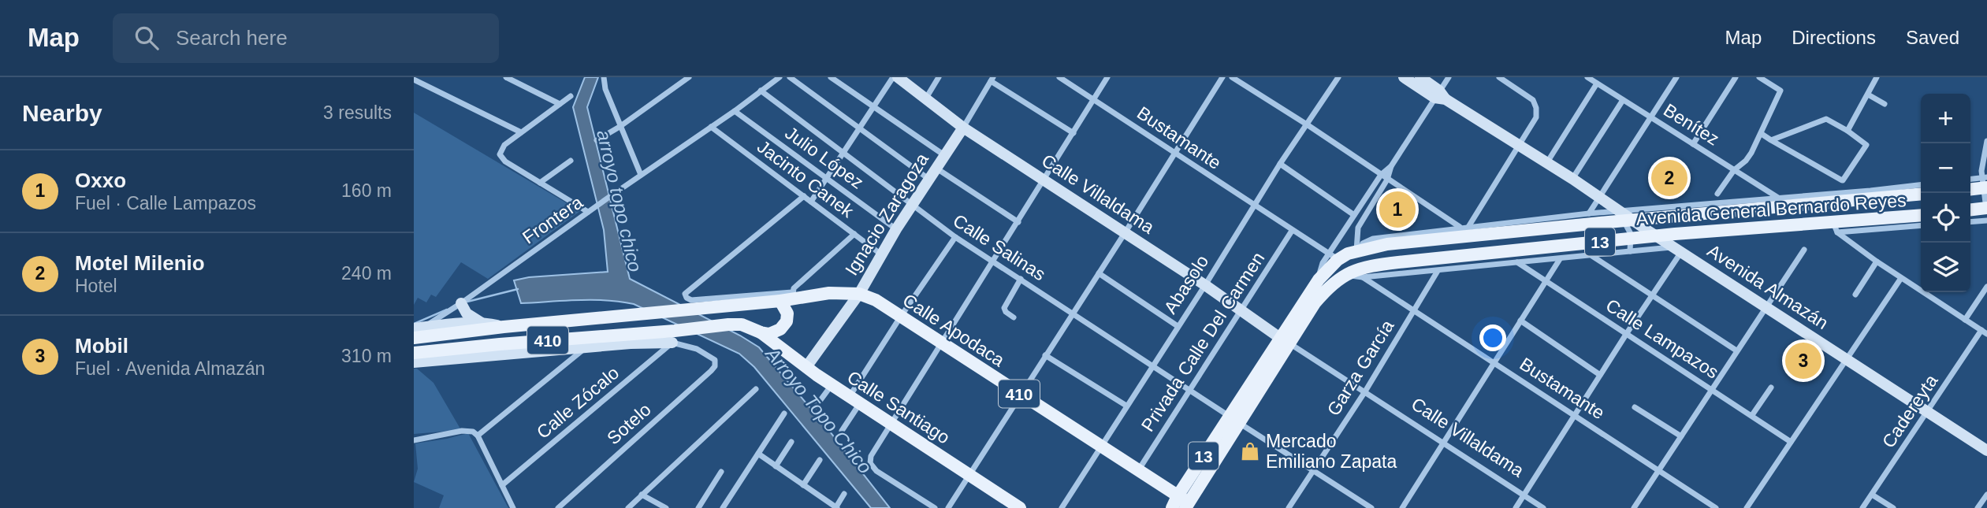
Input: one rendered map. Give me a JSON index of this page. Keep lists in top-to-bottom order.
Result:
{
  "streets": {
    "main road": [
      "Avenida General Bernardo Reyes",
      "13",
      "Calle Apodaca",
      "410",
      "Calle Santiago"
    ],
    "street": [
      "Benítez",
      "Bustamante",
      "Julio López",
      "Jacinto Canek",
      "Calle Villaldama",
      "Ignacio Zaragoza",
      "Frontera",
      "Calle Salinas",
      "Abasolo",
      "Avenida Almazán",
      "Calle Lampazos",
      "Privada Calle Del Carmen",
      "Garza García",
      "Calle Zócalo",
      "Cadereyta",
      "Sotelo"
    ]
  },
  "crossings": [
    ["Bustamante", "Avenida General Bernardo Reyes"],
    ["Bustamante", "Abasolo"],
    ["Bustamante", "Privada Calle Del Carmen"],
    ["Bustamante", "Garza García"],
    ["Julio López", "Ignacio Zaragoza"],
    ["Julio López", "Frontera"],
    ["Jacinto Canek", "Ignacio Zaragoza"],
    ["Jacinto Canek", "Frontera"],
    ["Jacinto Canek", "Calle Apodaca"],
    ["Calle Villaldama", "Avenida General Bernardo Reyes"],
    ["Calle Villaldama", "Ignacio Zaragoza"],
    ["Calle Villaldama", "Abasolo"],
    ["Calle Villaldama", "Privada Calle Del Carmen"],
    ["Calle Villaldama", "Garza García"],
    ["Avenida General Bernardo Reyes", "Calle Salinas"],
    ["Avenida General Bernardo Reyes", "Calle Apodaca"],
    ["Ignacio Zaragoza", "Calle Salinas"],
    ["Ignacio Zaragoza", "Calle Apodaca"],
    ["Ignacio Zaragoza", "Calle Santiago"],
    ["Frontera", "Calle Salinas"],
    ["Frontera", "410"],
    ["Calle Salinas", "Abasolo"],
    ["Calle Salinas", "Privada Calle Del Carmen"],
    ["Calle Salinas", "Garza García"],
    ["Abasolo", "Calle Apodaca"],
    ["Avenida Almazán", "Cadereyta"],
    ["Calle Apodaca", "410"],
    ["Calle Apodaca", "Privada Calle Del Carmen"],
    ["410", "Calle Zócalo"],
    ["410", "Calle Santiago"],
    ["410", "Sotelo"],
    ["Calle Zócalo", "Sotelo"]
  ],
  "water": ["arroyo topo chico", "Arroyo Topo Chico"],
  "places": {
    "shop": ["Mercado Emiliano Zapata"]
  },
  "page": {
    "header": "Map",
    "search": "Search here",
    "nav": ["Map", "Directions", "Saved"],
    "heading": ["Nearby", "3 results"],
    "map_buttons": ["+", "−"],
    "list": [
      {
        "mark": "1",
        "name": "Oxxo",
        "note": "Fuel · Calle Lampazos",
        "value": "160 m"
      },
      {
        "mark": "2",
        "name": "Motel Milenio",
        "note": "Hotel",
        "value": "240 m"
      },
      {
        "mark": "3",
        "name": "Mobil",
        "note": "Fuel · Avenida Almazán",
        "value": "310 m"
      }
    ],
    "pins": ["2", "1", "3"]
  }
}
